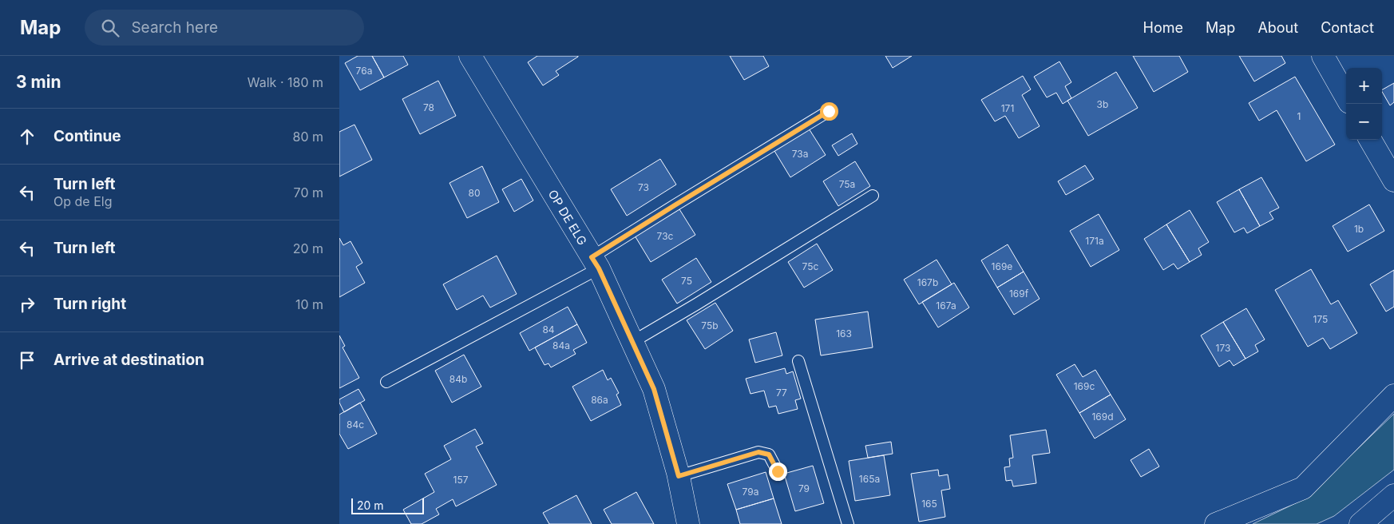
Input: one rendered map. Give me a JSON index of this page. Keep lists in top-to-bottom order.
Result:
{
  "streets": {
    "street": ["OP DE ELG"]
  },
  "house_numbers": [
    "76a",
    "3b",
    "78",
    "171",
    "1",
    "73a",
    "75a",
    "73",
    "80",
    "1b",
    "73c",
    "171a",
    "75c",
    "169e",
    "75",
    "167b",
    "169f",
    "167a",
    "175",
    "75b",
    "84",
    "163",
    "84a",
    "173",
    "84b",
    "169c",
    "77",
    "86a",
    "169d",
    "84c",
    "165a",
    "157",
    "79",
    "79a",
    "165"
  ],
  "scale_bar": "20 m",
  "page": {
    "header": "Map",
    "search": "Search here",
    "nav": [
      "Home",
      "Map",
      "About",
      "Contact"
    ],
    "heading": ["3 min", "Walk · 180 m"],
    "map_buttons": ["+", "−"],
    "list": [
      ["Continue", "80 m"],
      ["Turn left", "Op de Elg", "70 m"],
      ["Turn left", "20 m"],
      ["Turn right", "10 m"],
      "Arrive at destination"
    ],
    "scale": "20 m"
  }
}
